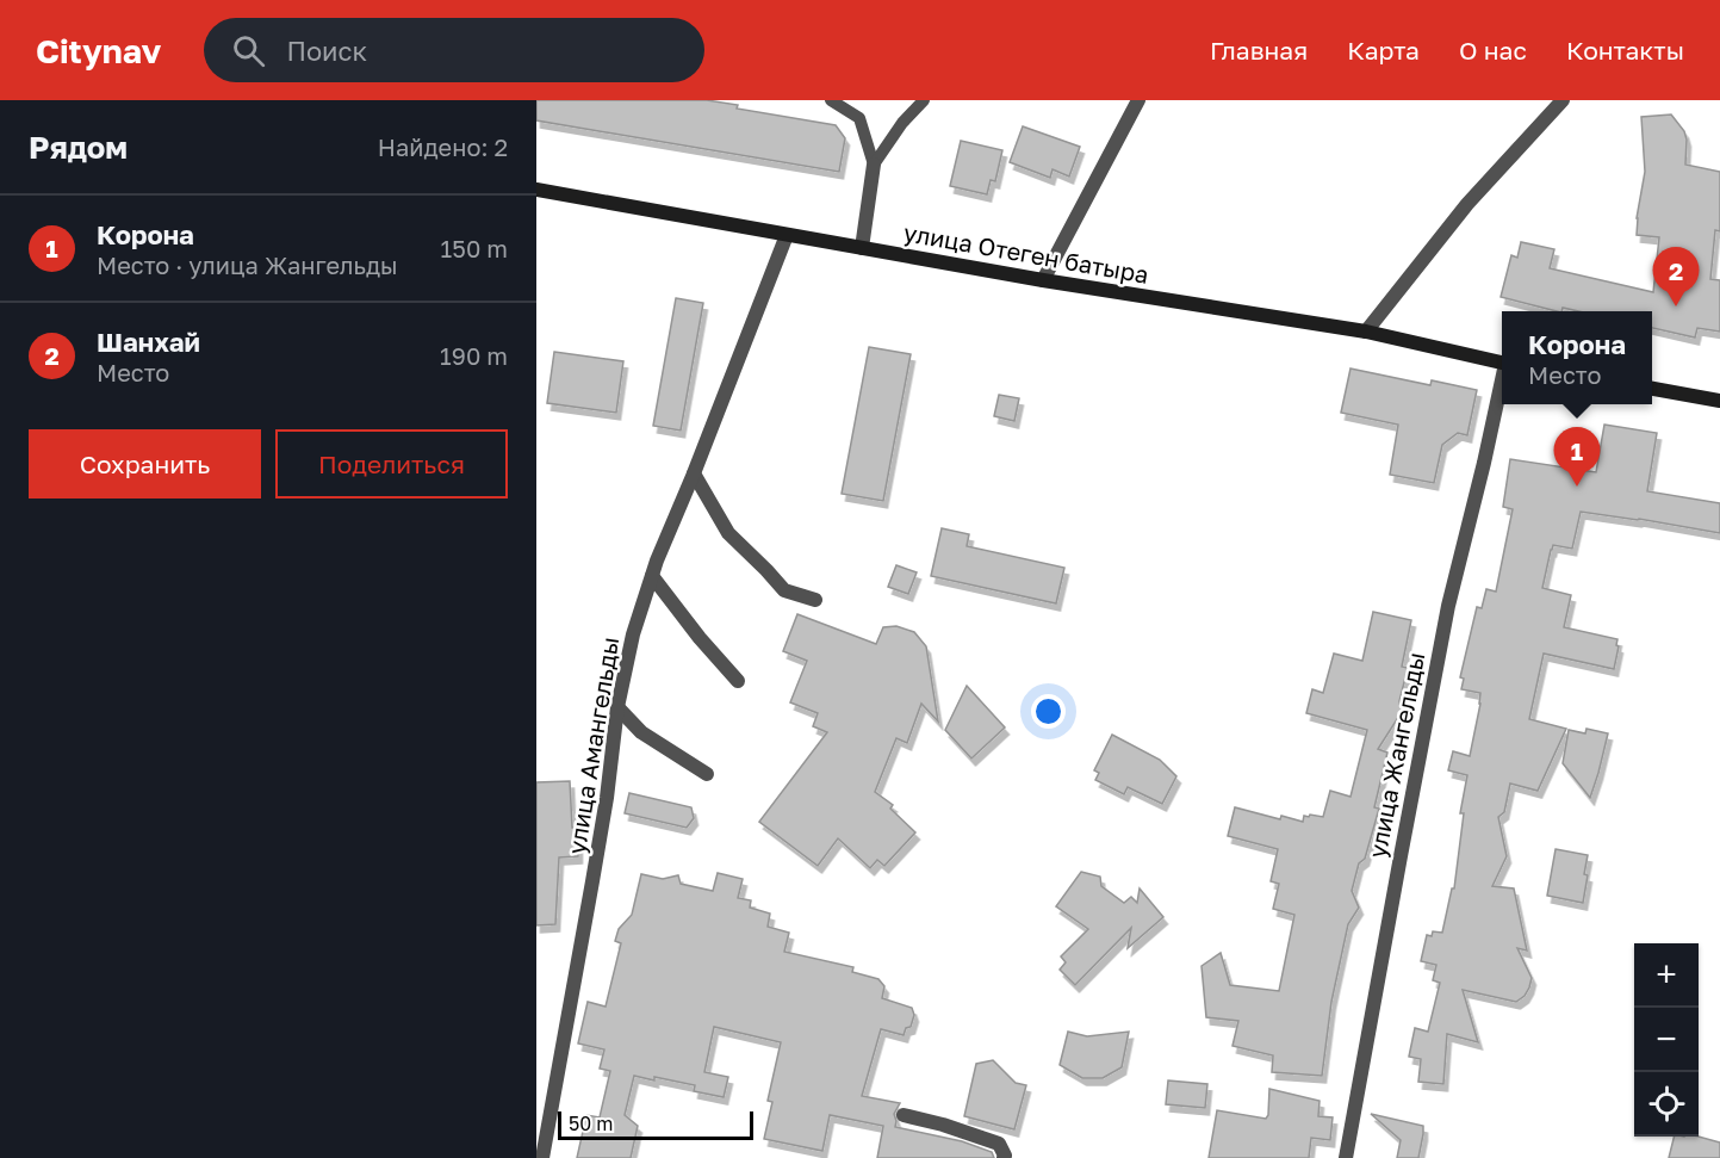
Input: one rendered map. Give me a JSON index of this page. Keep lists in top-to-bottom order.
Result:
{
  "streets": {
    "main road": ["улица Отеген батыра"],
    "street": ["улица Амангельды", "улица Жангельды"]
  },
  "crossings": [
    ["улица Отеген батыра", "улица Амангельды"]
  ],
  "scale_bar": "50 m",
  "page": {
    "header": "Citynav",
    "search": "Поиск",
    "nav": [
      "Главная",
      "Карта",
      "О нас",
      "Контакты"
    ],
    "heading": ["Рядом", "Найдено: 2"],
    "list": [
      {
        "mark": "1",
        "name": "Корона",
        "note": "Место · улица Жангельды",
        "value": "150 m"
      },
      {
        "mark": "2",
        "name": "Шанхай",
        "note": "Место",
        "value": "190 m"
      }
    ],
    "pins": ["2", "1"],
    "popup": ["Корона", "Место"],
    "buttons": ["Сохранить", "Поделиться"],
    "map_buttons": ["+", "−"],
    "scale": "50 m"
  }
}
